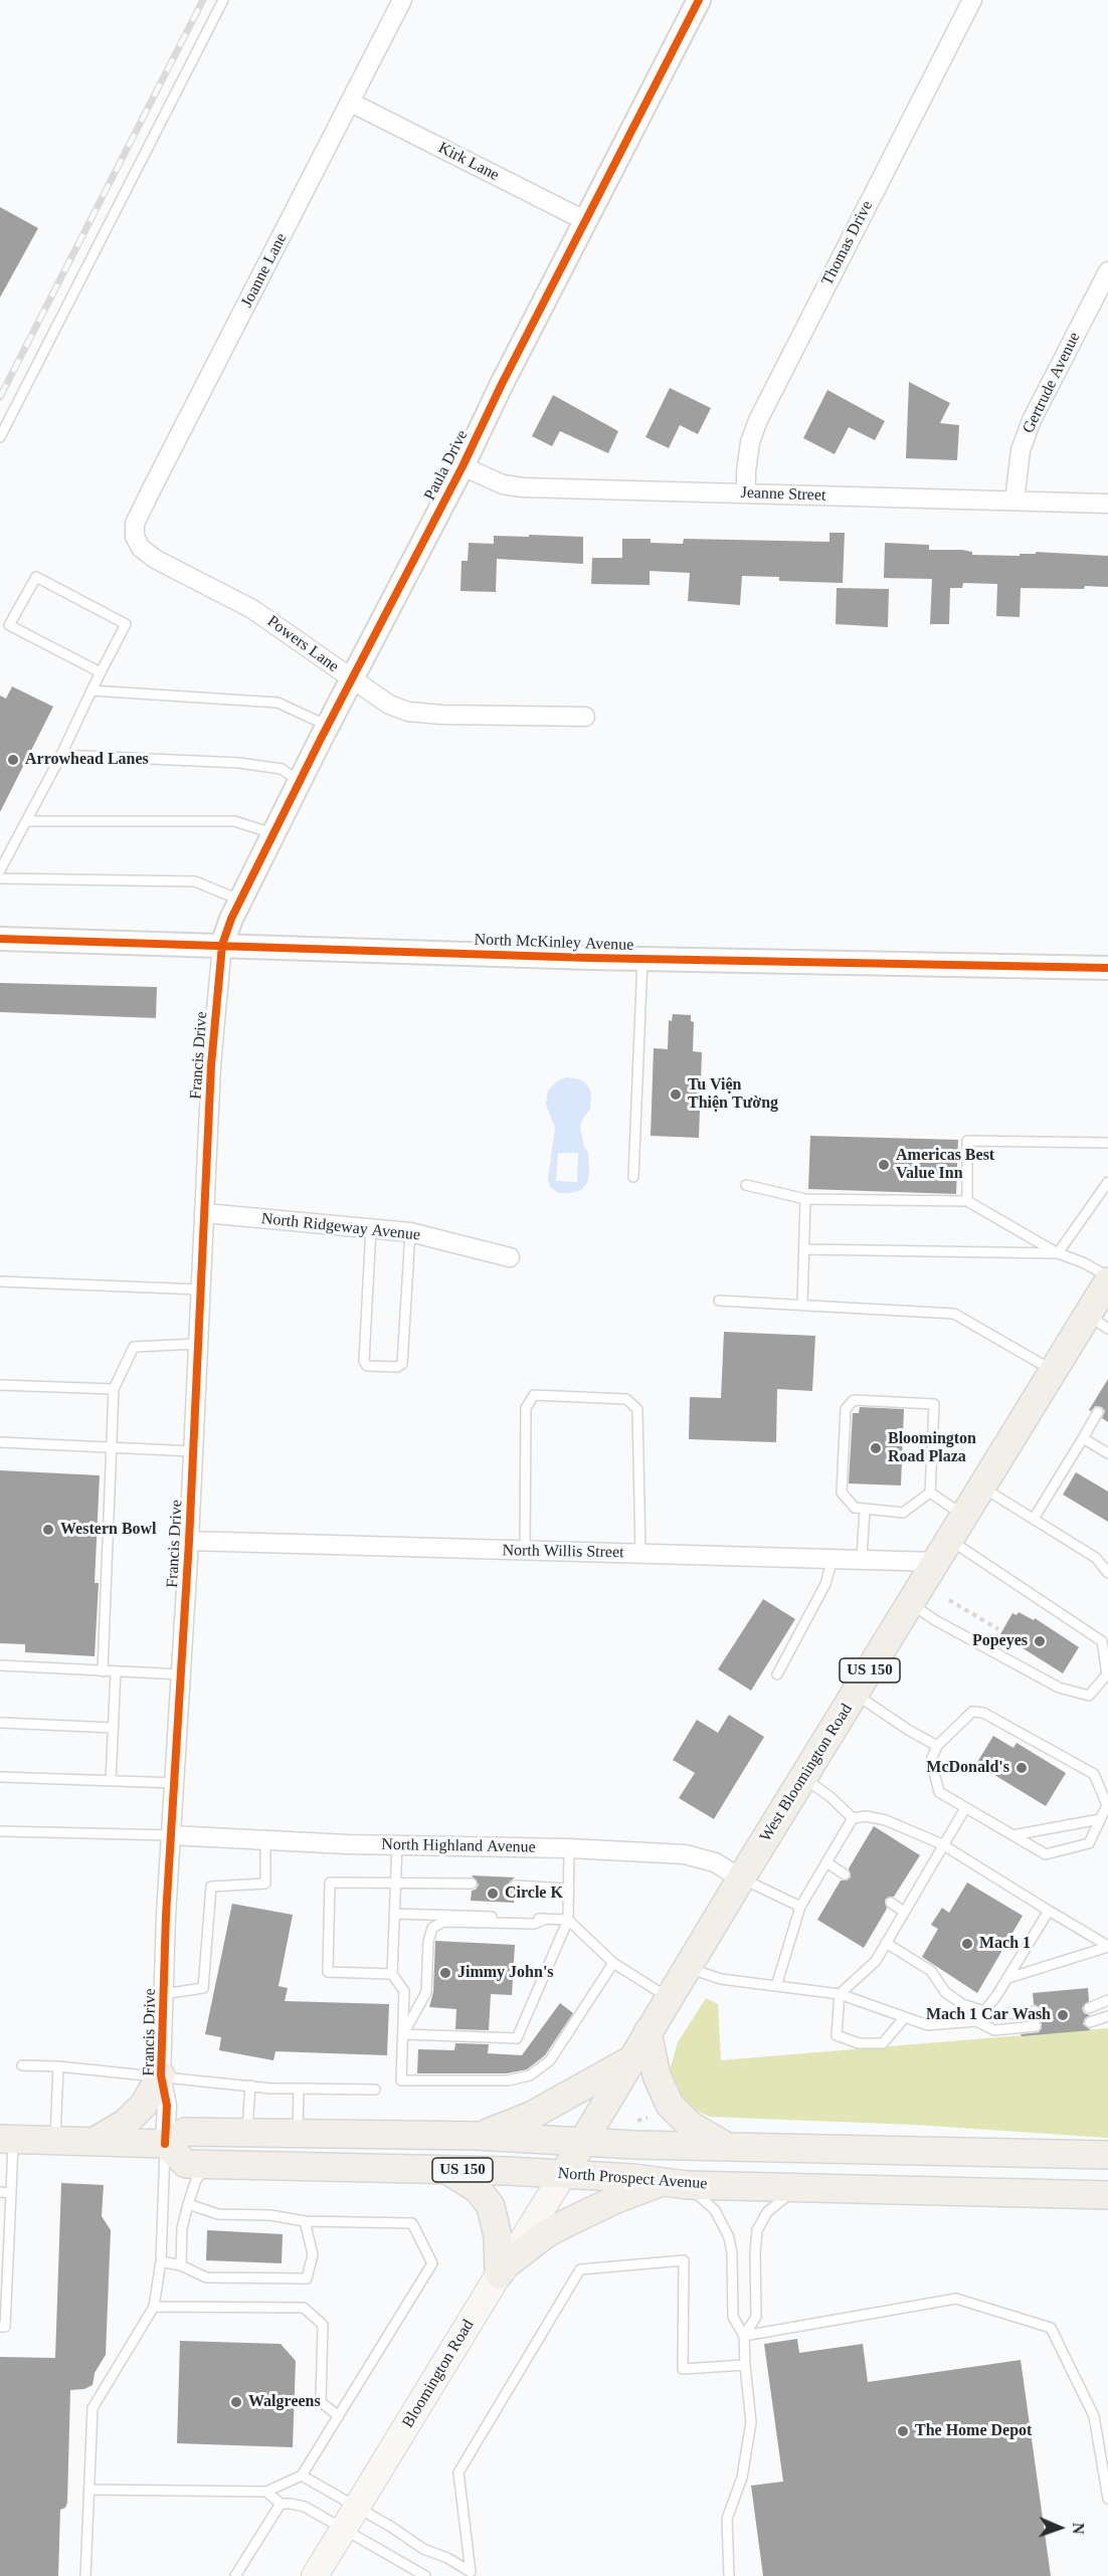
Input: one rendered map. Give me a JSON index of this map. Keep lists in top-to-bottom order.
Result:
{
  "streets": {
    "main road": [
      "US 150",
      "West Bloomington Road",
      "North Prospect Avenue",
      "Bloomington Road"
    ],
    "street": [
      "Kirk Lane",
      "Thomas Drive",
      "Joanne Lane",
      "Gertrude Avenue",
      "Paula Drive",
      "Jeanne Street",
      "Powers Lane",
      "North McKinley Avenue",
      "Francis Drive",
      "North Ridgeway Avenue",
      "North Willis Street",
      "North Highland Avenue"
    ]
  },
  "crossings": [
    ["Kirk Lane", "Joanne Lane"],
    ["Kirk Lane", "Paula Drive"],
    ["Thomas Drive", "Jeanne Street"],
    ["Joanne Lane", "Powers Lane"],
    ["Gertrude Avenue", "Jeanne Street"],
    ["Paula Drive", "Jeanne Street"],
    ["Paula Drive", "Powers Lane"],
    ["Paula Drive", "North McKinley Avenue"],
    ["Paula Drive", "Francis Drive"],
    ["North McKinley Avenue", "Francis Drive"],
    ["Francis Drive", "North Ridgeway Avenue"],
    ["Francis Drive", "North Willis Street"],
    ["Francis Drive", "North Highland Avenue"],
    ["Francis Drive", "North Prospect Avenue"],
    ["North Willis Street", "West Bloomington Road"],
    ["West Bloomington Road", "North Highland Avenue"],
    ["West Bloomington Road", "North Prospect Avenue"],
    ["West Bloomington Road", "Bloomington Road"],
    ["North Prospect Avenue", "Bloomington Road"]
  ],
  "places": [
    "Arrowhead Lanes",
    "Tu Viện Thiện Tường",
    "Americas Best Value Inn",
    "Bloomington Road Plaza",
    "Western Bowl",
    "Popeyes",
    "McDonald's",
    "Circle K",
    "Mach 1",
    "Jimmy John's",
    "Mach 1 Car Wash",
    "Walgreens",
    "The Home Depot"
  ],
  "north": "right"
}
